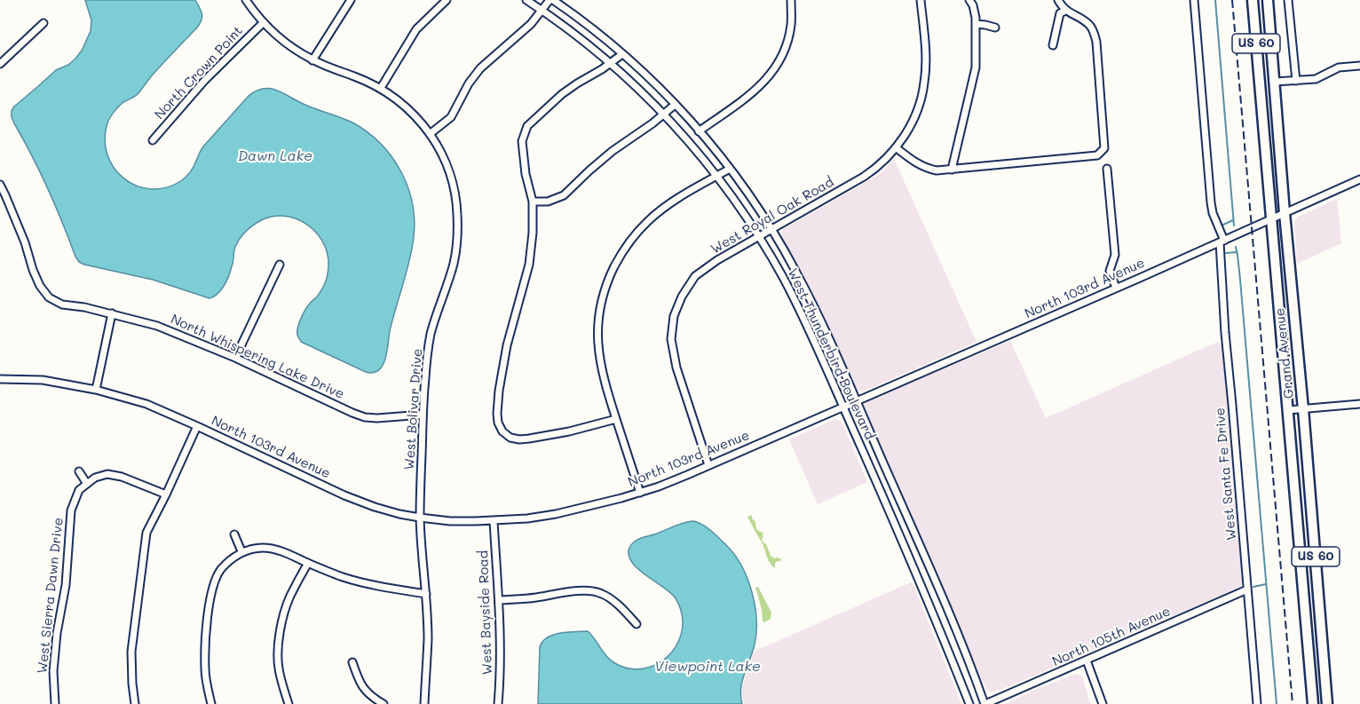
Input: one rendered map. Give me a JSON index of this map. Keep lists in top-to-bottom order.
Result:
{
  "streets": {
    "highway": ["US 60", "Grand Avenue"],
    "street": [
      "North Crown Point",
      "West Royal Oak Road",
      "North 103rd Avenue",
      "West Thunderbird Boulevard",
      "North Whispering Lake Drive",
      "West Bolivar Drive",
      "West Santa Fe Drive",
      "West Sierra Dawn Drive",
      "West Bayside Road",
      "North 105th Avenue"
    ]
  },
  "crossings": [
    ["North Crown Point", "West Bolivar Drive"],
    ["West Royal Oak Road", "North 103rd Avenue"],
    ["West Royal Oak Road", "West Thunderbird Boulevard"],
    ["North 103rd Avenue", "Grand Avenue"],
    ["North 103rd Avenue", "West Thunderbird Boulevard"],
    ["North 103rd Avenue", "West Bolivar Drive"],
    ["North 103rd Avenue", "West Santa Fe Drive"],
    ["North 103rd Avenue", "West Bayside Road"],
    ["West Thunderbird Boulevard", "North 105th Avenue"],
    ["North Whispering Lake Drive", "West Bolivar Drive"],
    ["West Santa Fe Drive", "North 105th Avenue"]
  ],
  "water": ["Dawn Lake", "Viewpoint Lake"]
}
